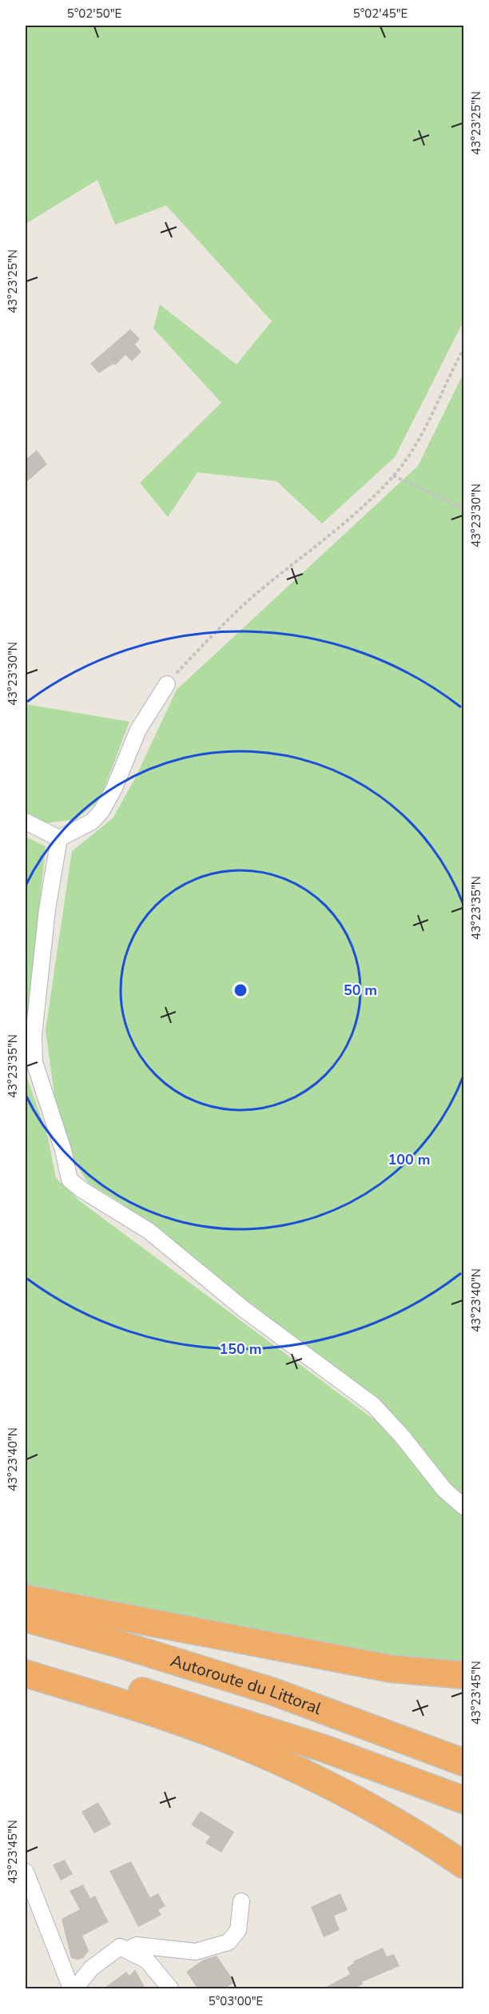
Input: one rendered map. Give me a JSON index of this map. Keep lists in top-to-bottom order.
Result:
{
  "streets": {
    "highway": ["Autoroute du Littoral"]
  },
  "coordinates": [
    "5°02'50\"E",
    "5°02'45\"E",
    "43°23'25\"N",
    "43°23'30\"N",
    "43°23'35\"N",
    "43°23'40\"N",
    "43°23'45\"N",
    "5°03'00\"E"
  ],
  "rings": ["50 m", "100 m", "150 m"]
}
